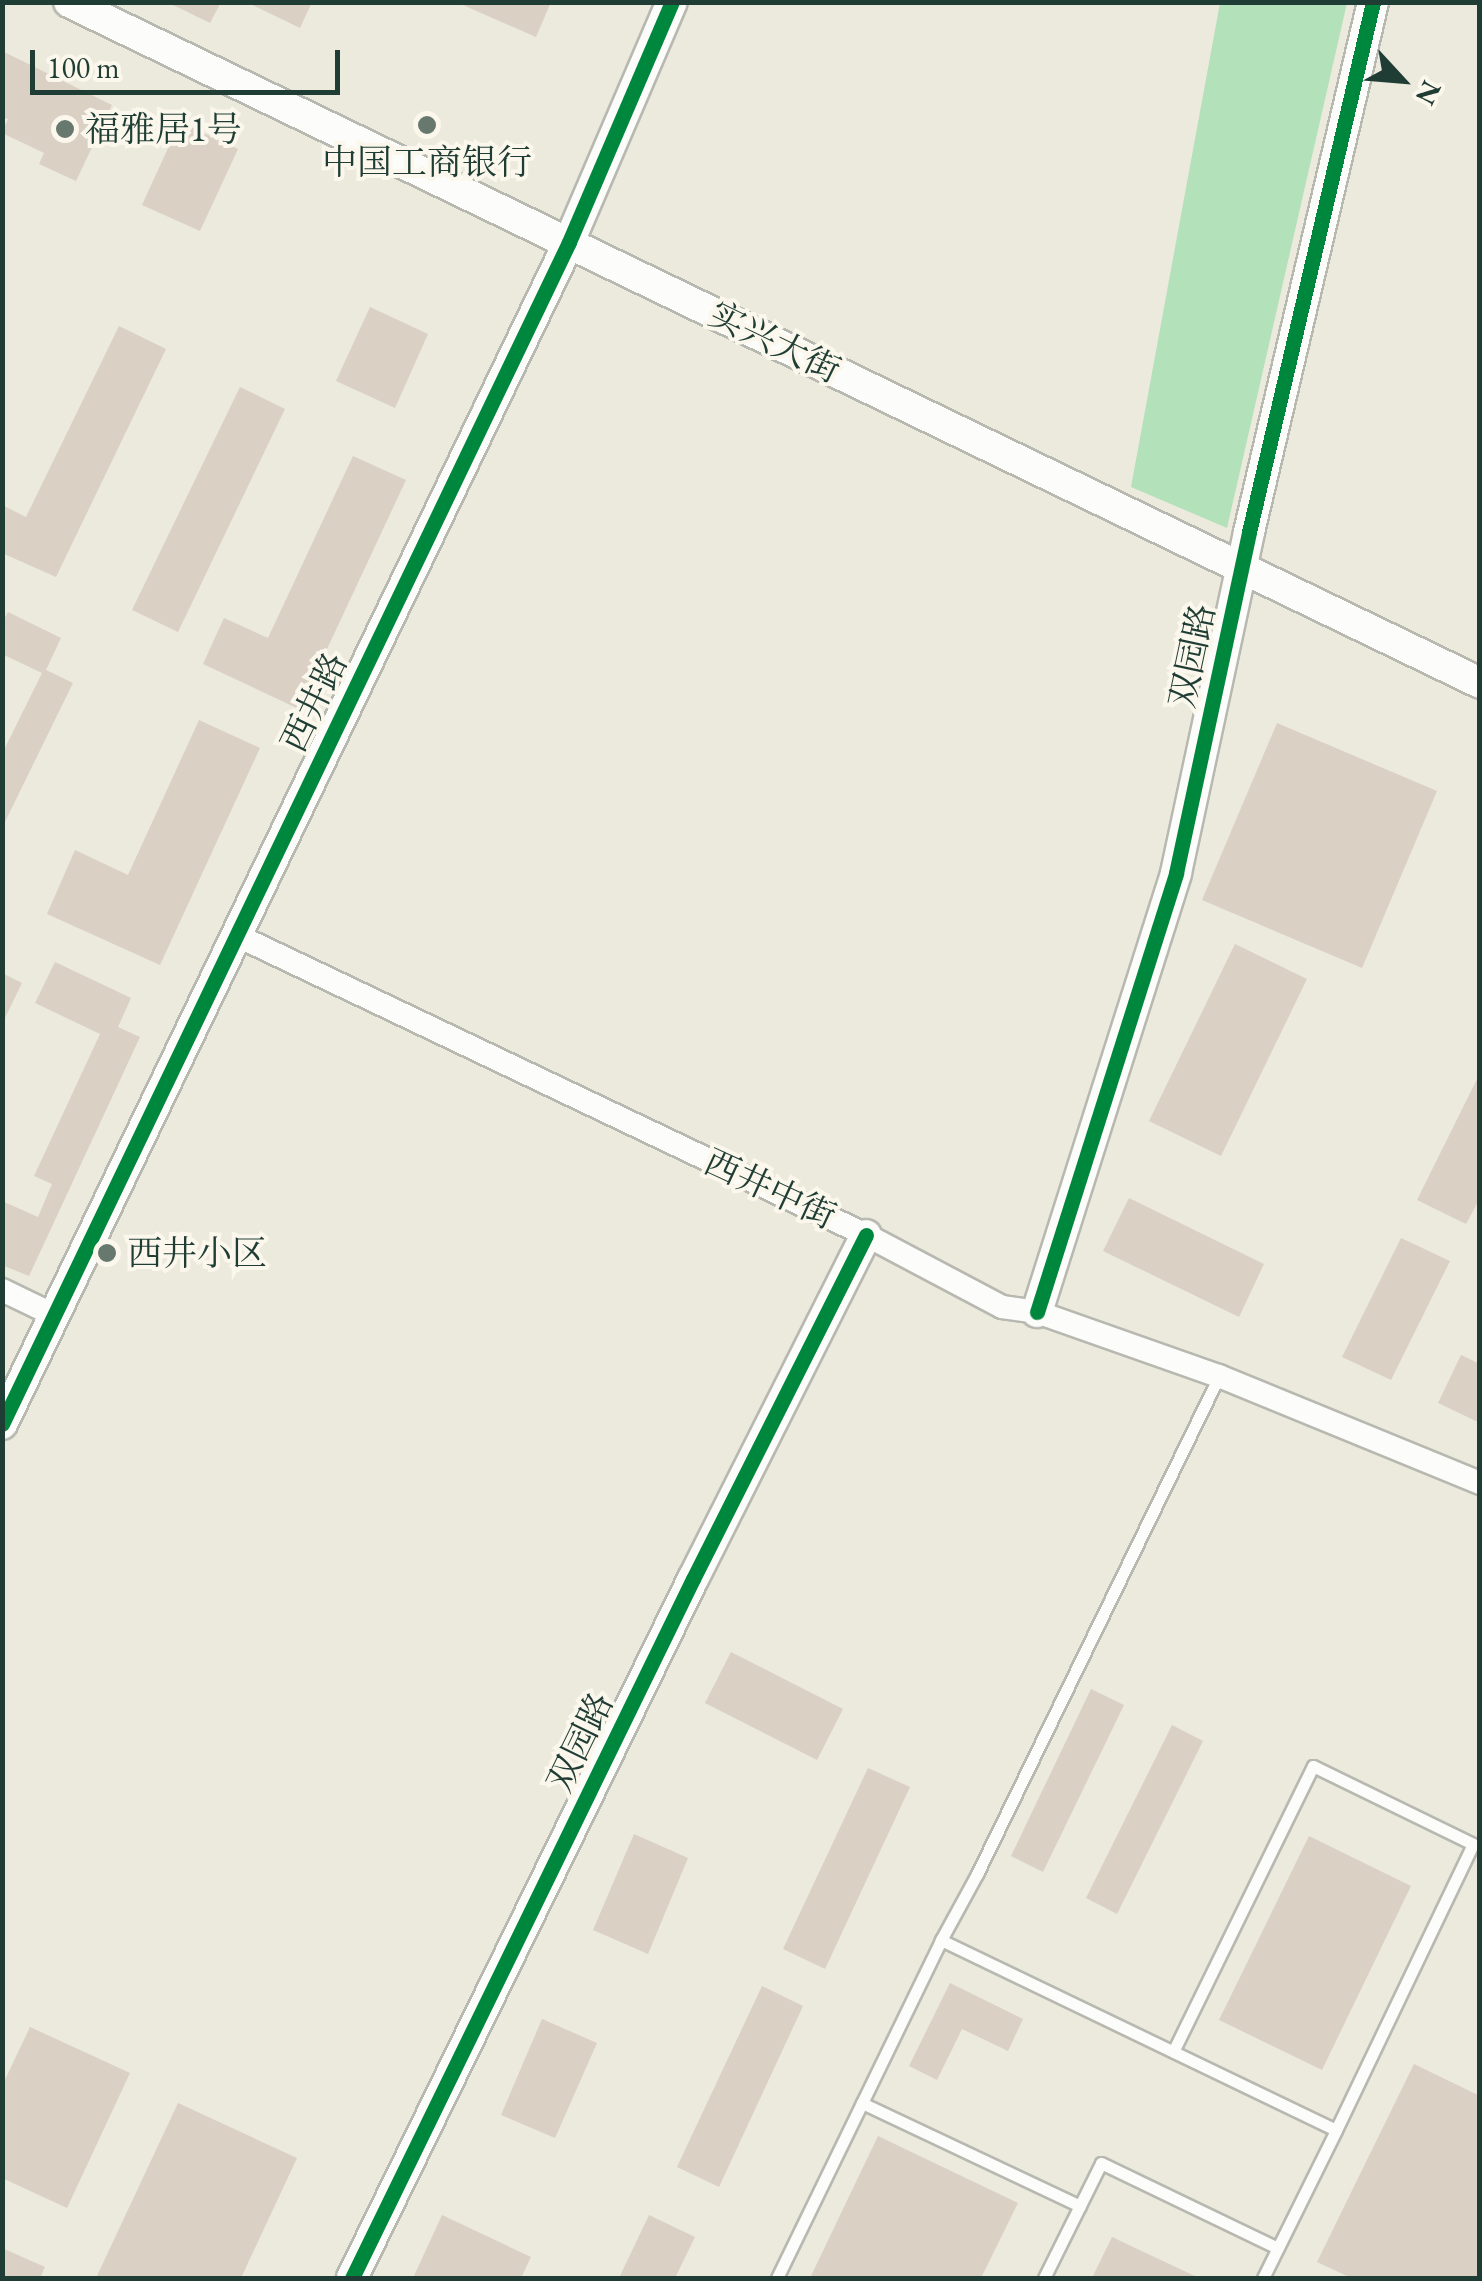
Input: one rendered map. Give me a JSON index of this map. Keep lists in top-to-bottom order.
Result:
{
  "streets": {
    "street": [
      "实兴大街",
      "双园路",
      "西井路",
      "西井中街"
    ]
  },
  "crossings": [
    ["实兴大街", "双园路"],
    ["实兴大街", "西井路"],
    ["双园路", "西井中街"],
    ["西井路", "西井中街"]
  ],
  "places": ["中国工商银行", "福雅居1号", "西井小区"],
  "scale_bar": "100 m",
  "north": "bottom right"
}
